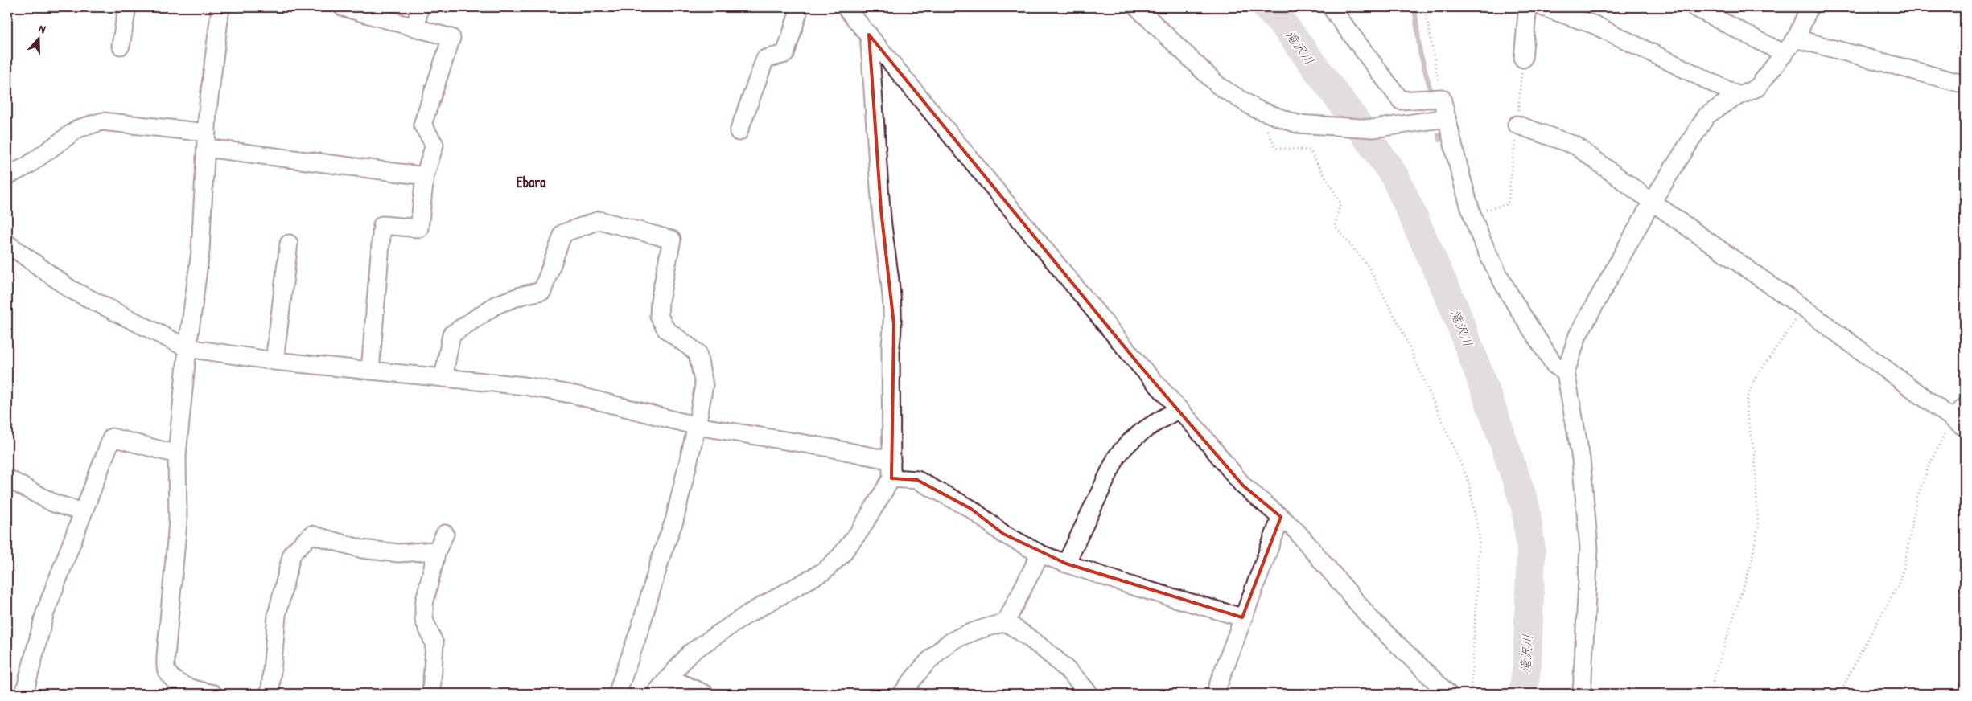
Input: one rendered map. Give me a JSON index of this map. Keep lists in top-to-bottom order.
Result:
{
  "districts": ["Ebara"],
  "water": ["滝沢川"],
  "north": "top"
}
